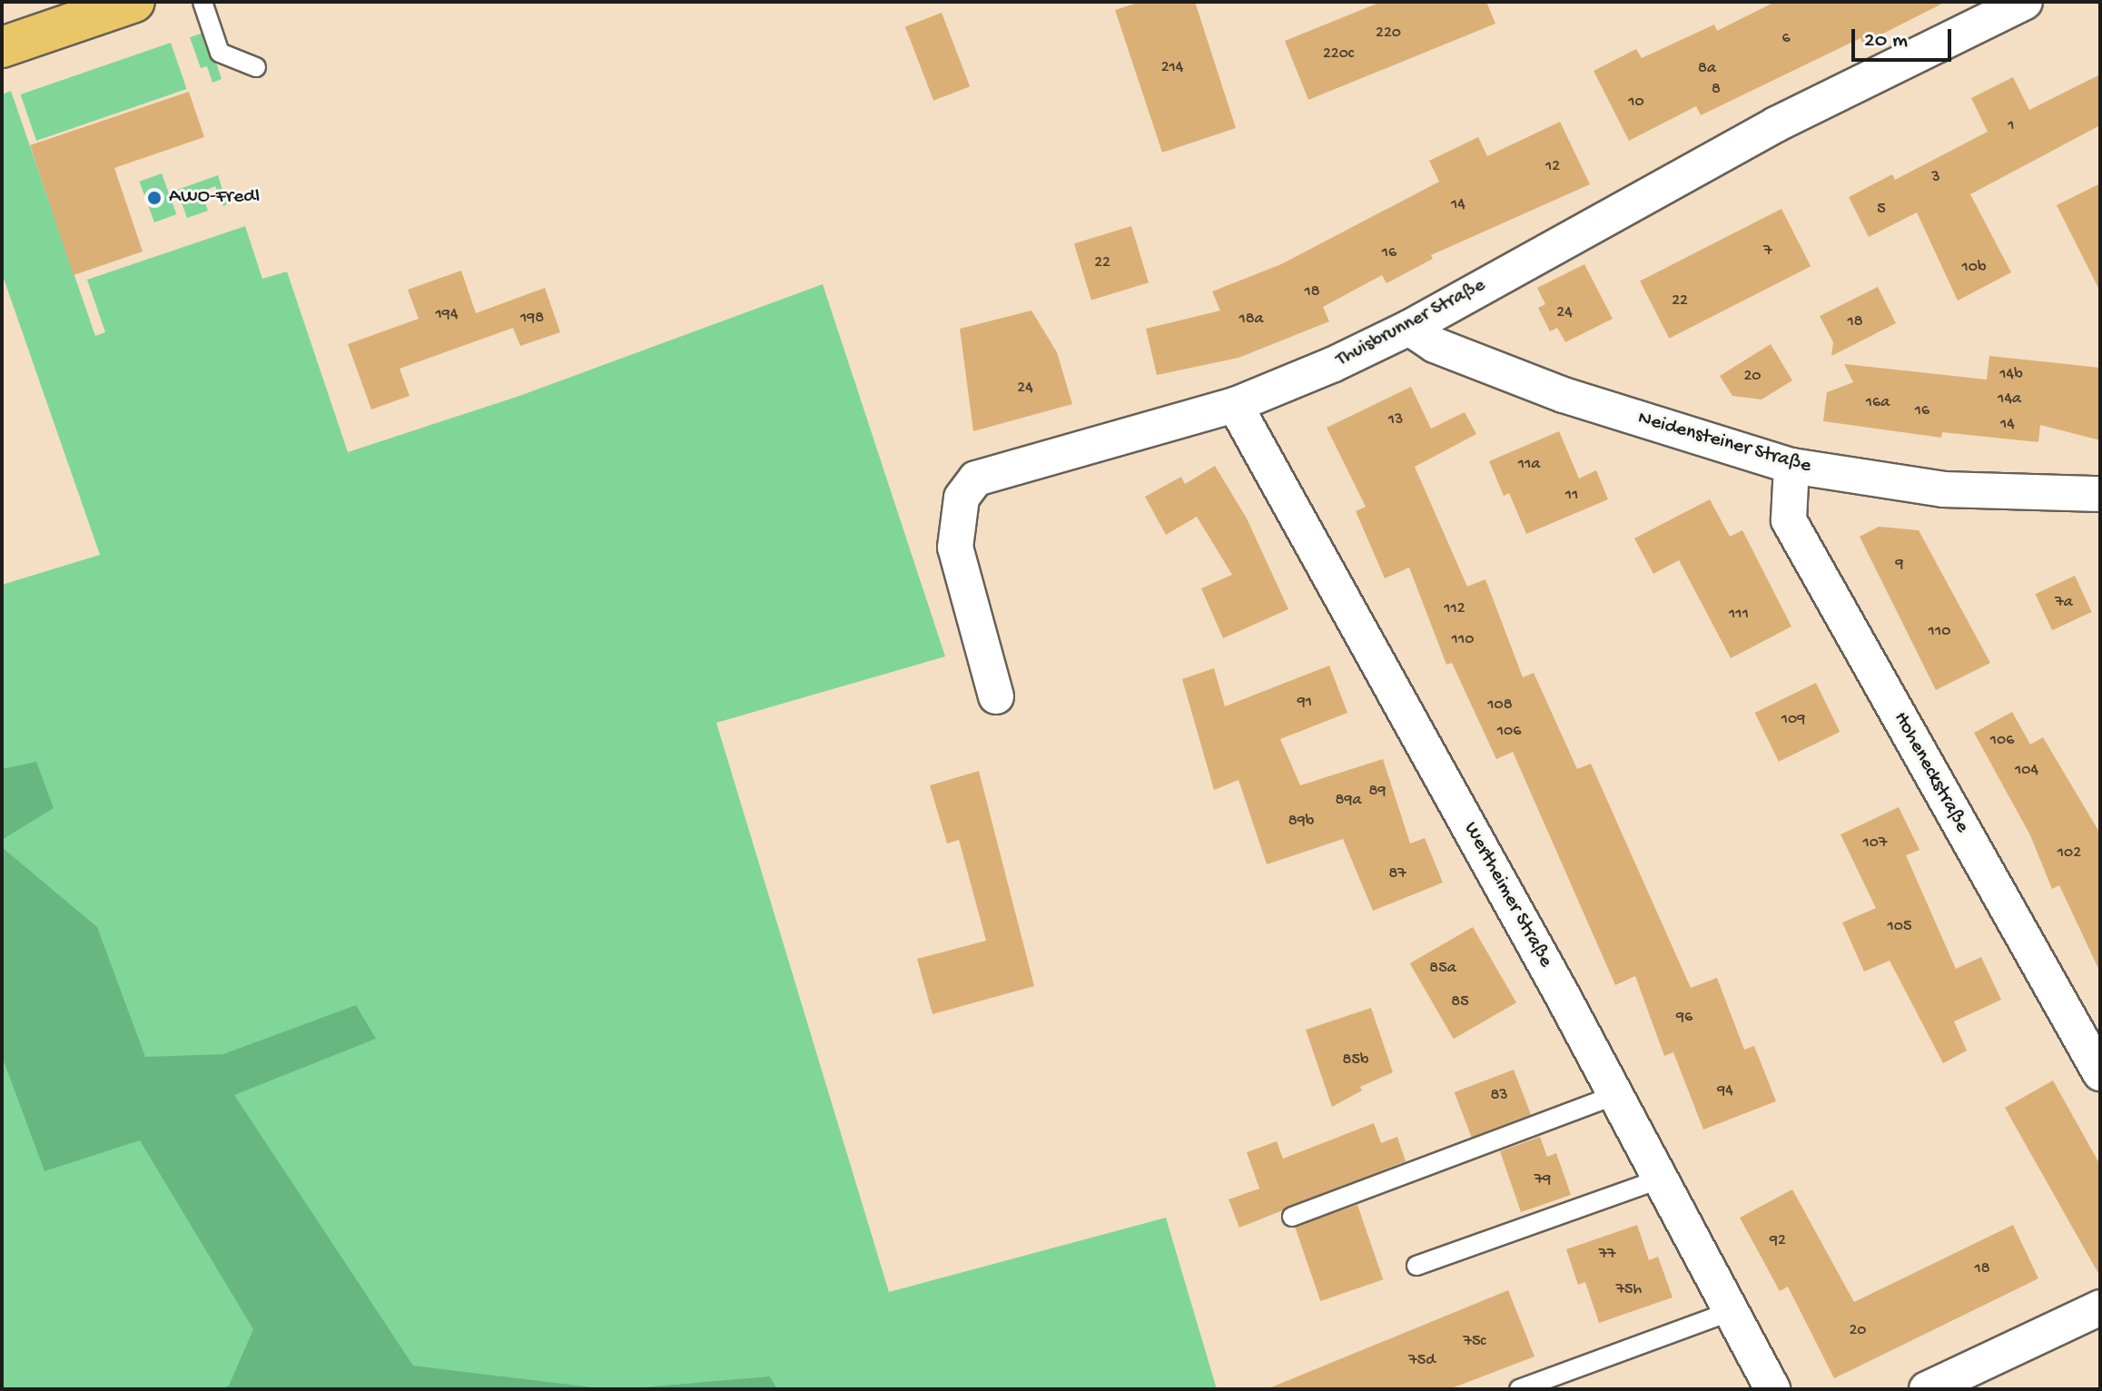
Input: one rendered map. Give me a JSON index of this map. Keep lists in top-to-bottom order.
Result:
{
  "streets": {
    "street": [
      "Thuisbrunner Straße",
      "Neidensteiner Straße",
      "Hoheneckstraße",
      "Wertheimer Straße"
    ]
  },
  "crossings": [
    ["Thuisbrunner Straße", "Neidensteiner Straße"],
    ["Thuisbrunner Straße", "Wertheimer Straße"],
    ["Neidensteiner Straße", "Hoheneckstraße"]
  ],
  "places": ["AWO-Fredl"],
  "house_numbers": [
    "220",
    "6",
    "220c",
    "214",
    "8a",
    "8",
    "10",
    "1",
    "12",
    "3",
    "14",
    "5",
    "7",
    "16",
    "22",
    "10b",
    "18",
    "22",
    "24",
    "194",
    "198",
    "18a",
    "18",
    "14b",
    "20",
    "24",
    "14a",
    "16a",
    "16",
    "13",
    "14",
    "11a",
    "11",
    "9",
    "7a",
    "112",
    "111",
    "110",
    "110",
    "91",
    "108",
    "109",
    "106",
    "106",
    "104",
    "89",
    "89a",
    "89b",
    "107",
    "102",
    "87",
    "105",
    "85a",
    "85",
    "96",
    "85b",
    "94",
    "83",
    "79",
    "92",
    "77",
    "18",
    "75h",
    "20",
    "75c",
    "75d"
  ],
  "scale_bar": "20 m"
}
